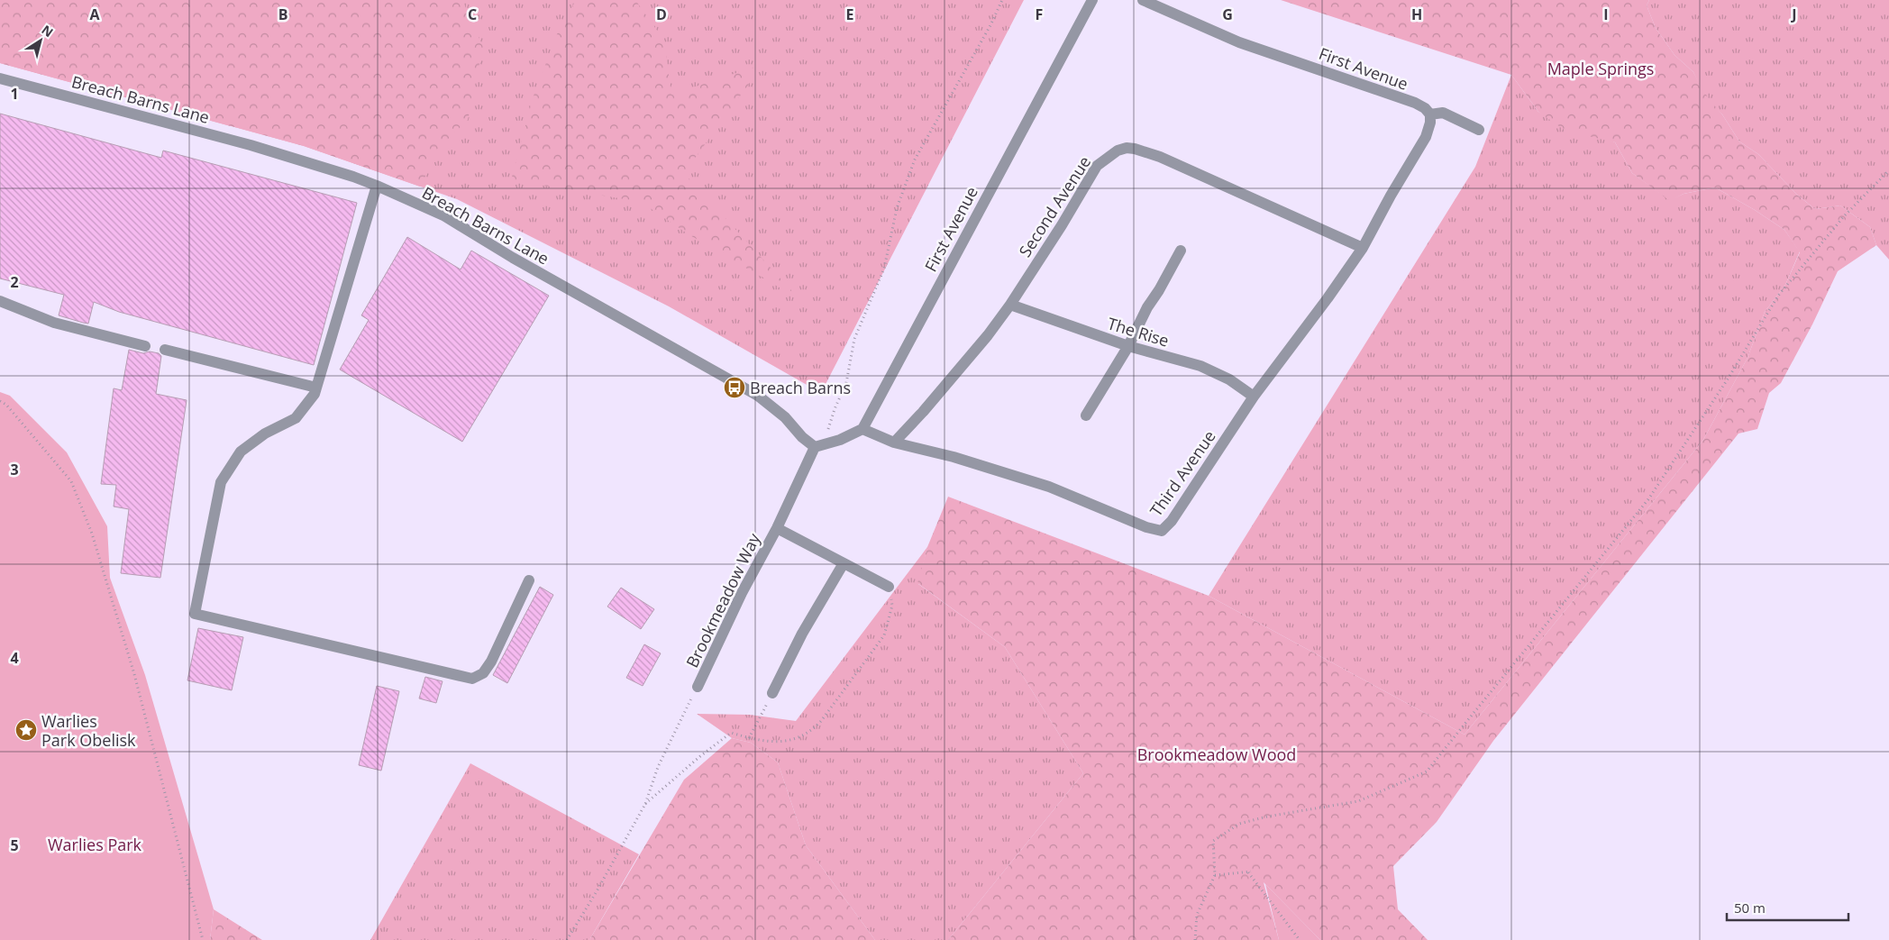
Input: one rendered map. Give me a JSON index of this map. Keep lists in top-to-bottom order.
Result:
{
  "streets": {
    "street": [
      "First Avenue",
      "Breach Barns Lane",
      "Second Avenue",
      "The Rise",
      "Third Avenue",
      "Brookmeadow Way"
    ]
  },
  "crossings": [
    ["Breach Barns Lane", "Brookmeadow Way"],
    ["Second Avenue", "The Rise"],
    ["Second Avenue", "Third Avenue"],
    ["The Rise", "Third Avenue"]
  ],
  "parks": ["Maple Springs", "Brookmeadow Wood", "Warlies Park"],
  "places": {
    "bus stop": ["Breach Barns"],
    "place": ["Warlies Park Obelisk"]
  },
  "scale_bar": "50 m",
  "north": "top right",
  "grid": {
    "columns": [
      "A",
      "B",
      "C",
      "D",
      "E",
      "F",
      "G",
      "H",
      "I",
      "J"
    ],
    "rows": [
      "1",
      "2",
      "3",
      "4",
      "5"
    ]
  }
}
